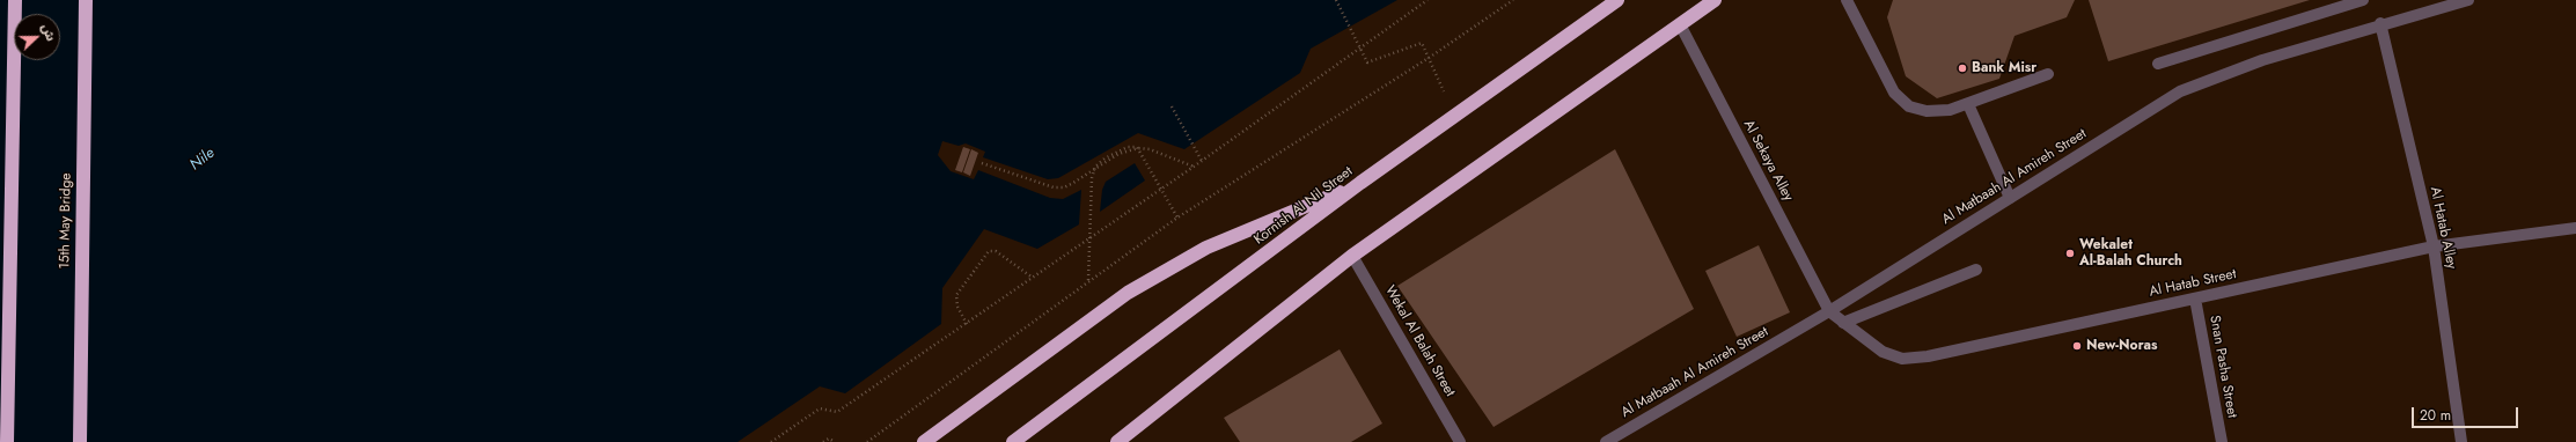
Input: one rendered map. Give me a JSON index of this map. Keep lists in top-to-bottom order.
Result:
{
  "streets": {
    "highway": ["Kornish Al Nil Street", "15th May Bridge"],
    "street": [
      "Al Sekaya Alley",
      "Al Matbaah Al Amireh Street",
      "Al Hatab Alley",
      "Al Hatab Street",
      "Wekal Al Balah Street",
      "Snan Pasha Street"
    ]
  },
  "crossings": [
    ["Al Sekaya Alley", "Al Matbaah Al Amireh Street"],
    ["Al Sekaya Alley", "Al Hatab Street"],
    ["Al Matbaah Al Amireh Street", "Al Hatab Alley"],
    ["Al Matbaah Al Amireh Street", "Al Hatab Street"],
    ["Al Hatab Alley", "Al Hatab Street"],
    ["Al Hatab Street", "Snan Pasha Street"]
  ],
  "water": ["Nile"],
  "places": ["Bank Misr", "Wekalet Al-Balah Church", "New-Noras"],
  "scale_bar": "20 m",
  "north": "right"
}
